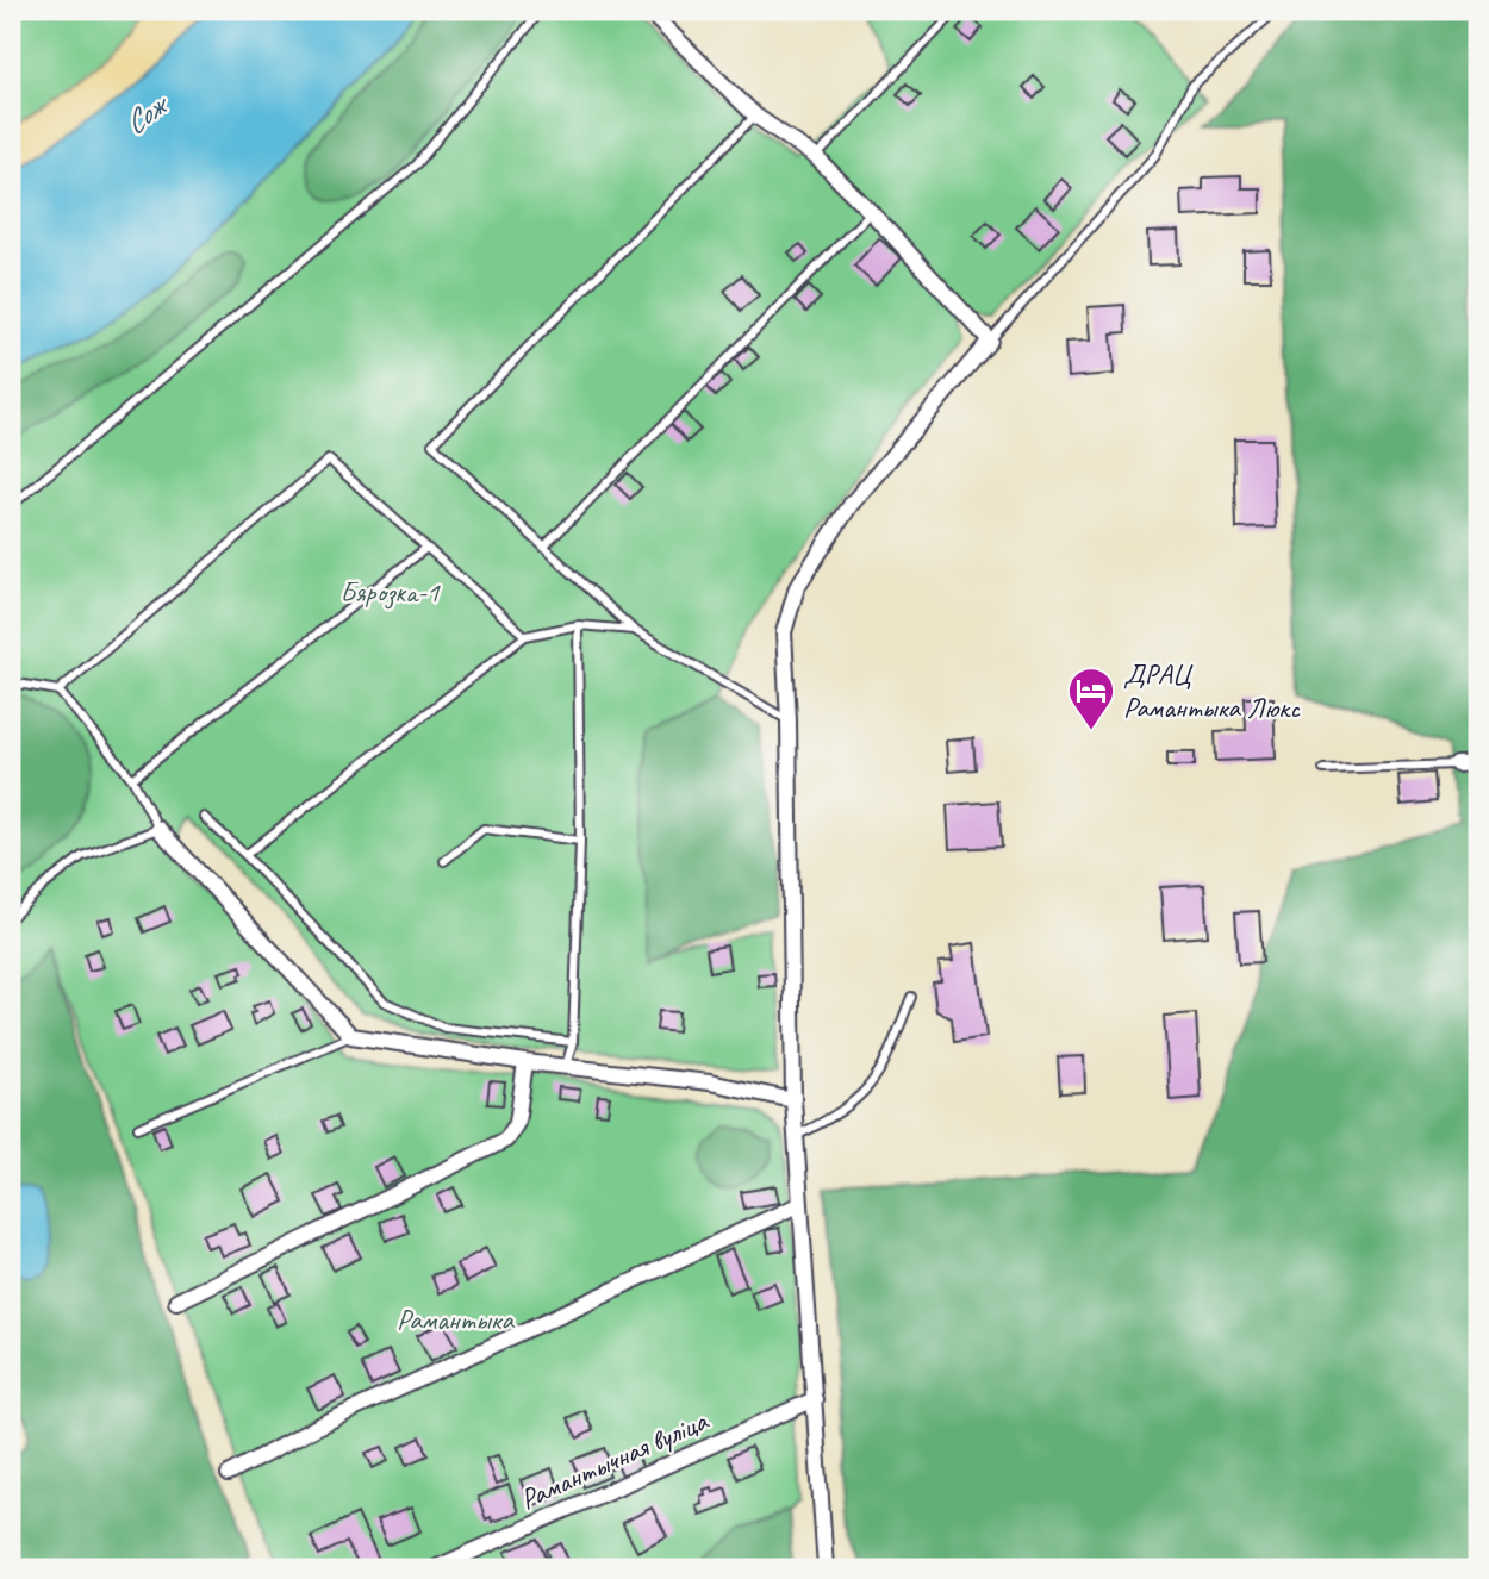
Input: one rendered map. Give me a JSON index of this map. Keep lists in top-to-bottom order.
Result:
{
  "streets": {
    "street": ["Рамантычная вуліца"]
  },
  "water": ["Сож"],
  "parks": ["Бярозка-1", "Рамантыка"],
  "places": {
    "hotel": ["ДРАЦ Рамантыка Люкс"]
  }
}
